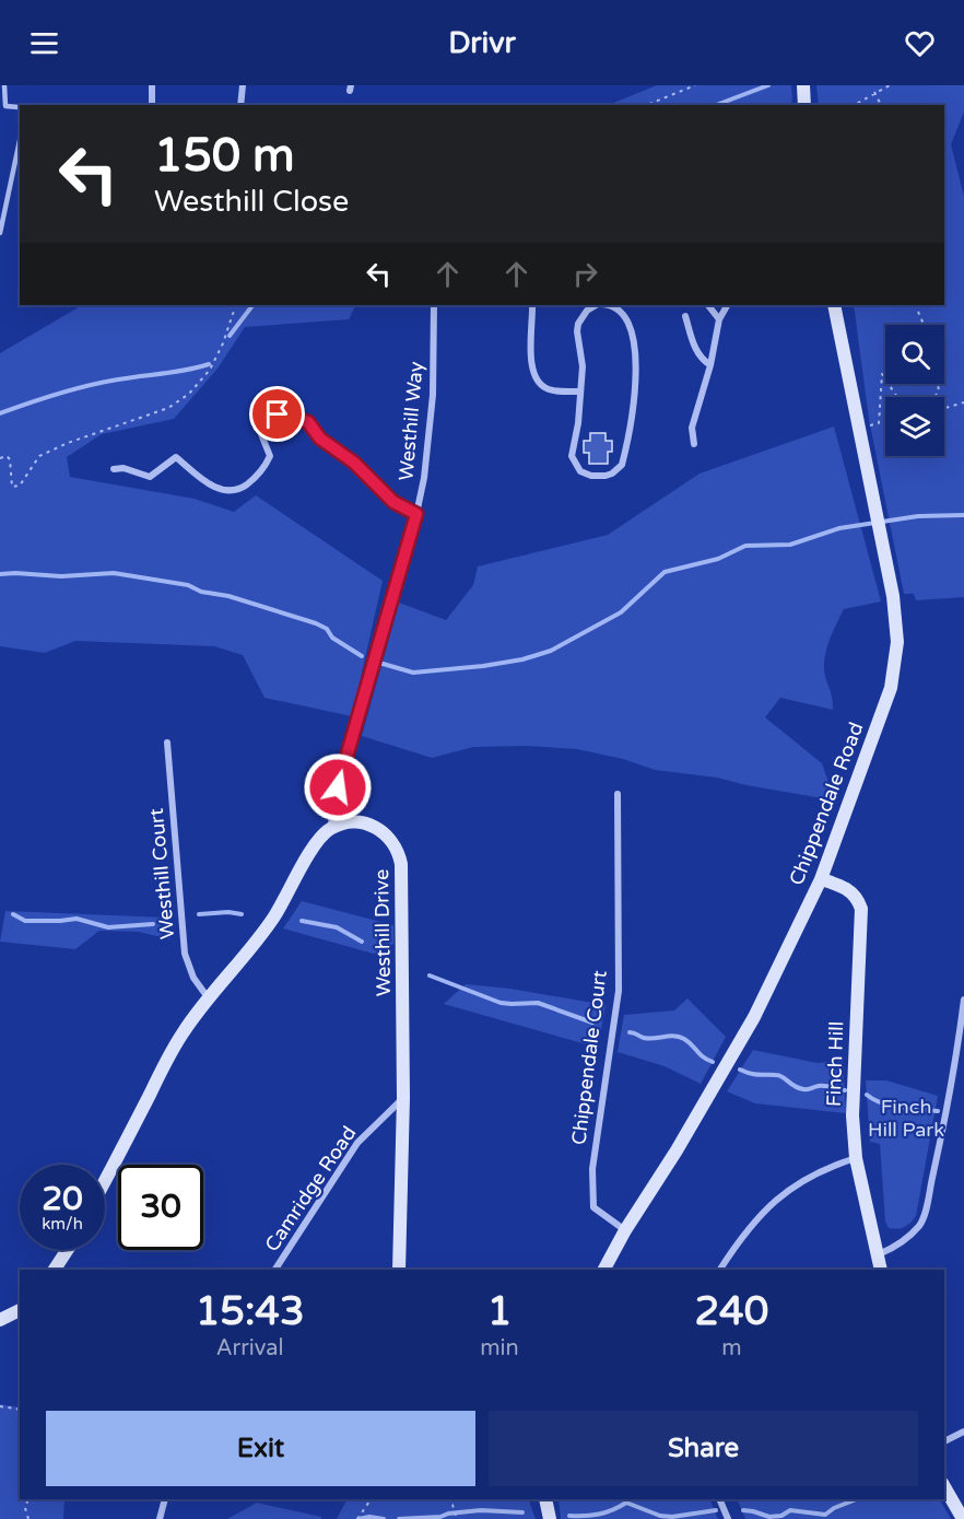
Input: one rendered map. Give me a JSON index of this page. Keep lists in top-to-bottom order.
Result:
{
  "streets": {
    "street": [
      "Westhill Way",
      "Chippendale Road",
      "Westhill Court",
      "Westhill Drive",
      "Chippendale Court",
      "Finch Hill",
      "Camridge Road"
    ]
  },
  "crossings": [
    ["Westhill Way", "Westhill Drive"],
    ["Chippendale Road", "Chippendale Court"],
    ["Chippendale Road", "Finch Hill"],
    ["Westhill Drive", "Camridge Road"]
  ],
  "parks": ["Finch Hill Park"],
  "page": {
    "header": "Drivr",
    "turn": ["150 m", "Westhill Close"],
    "speed": "20 km/h",
    "limit": "30",
    "eta": [
      "15:43",
      "Arrival",
      "1",
      "min",
      "240",
      "m"
    ],
    "buttons": ["Exit", "Share"]
  }
}
